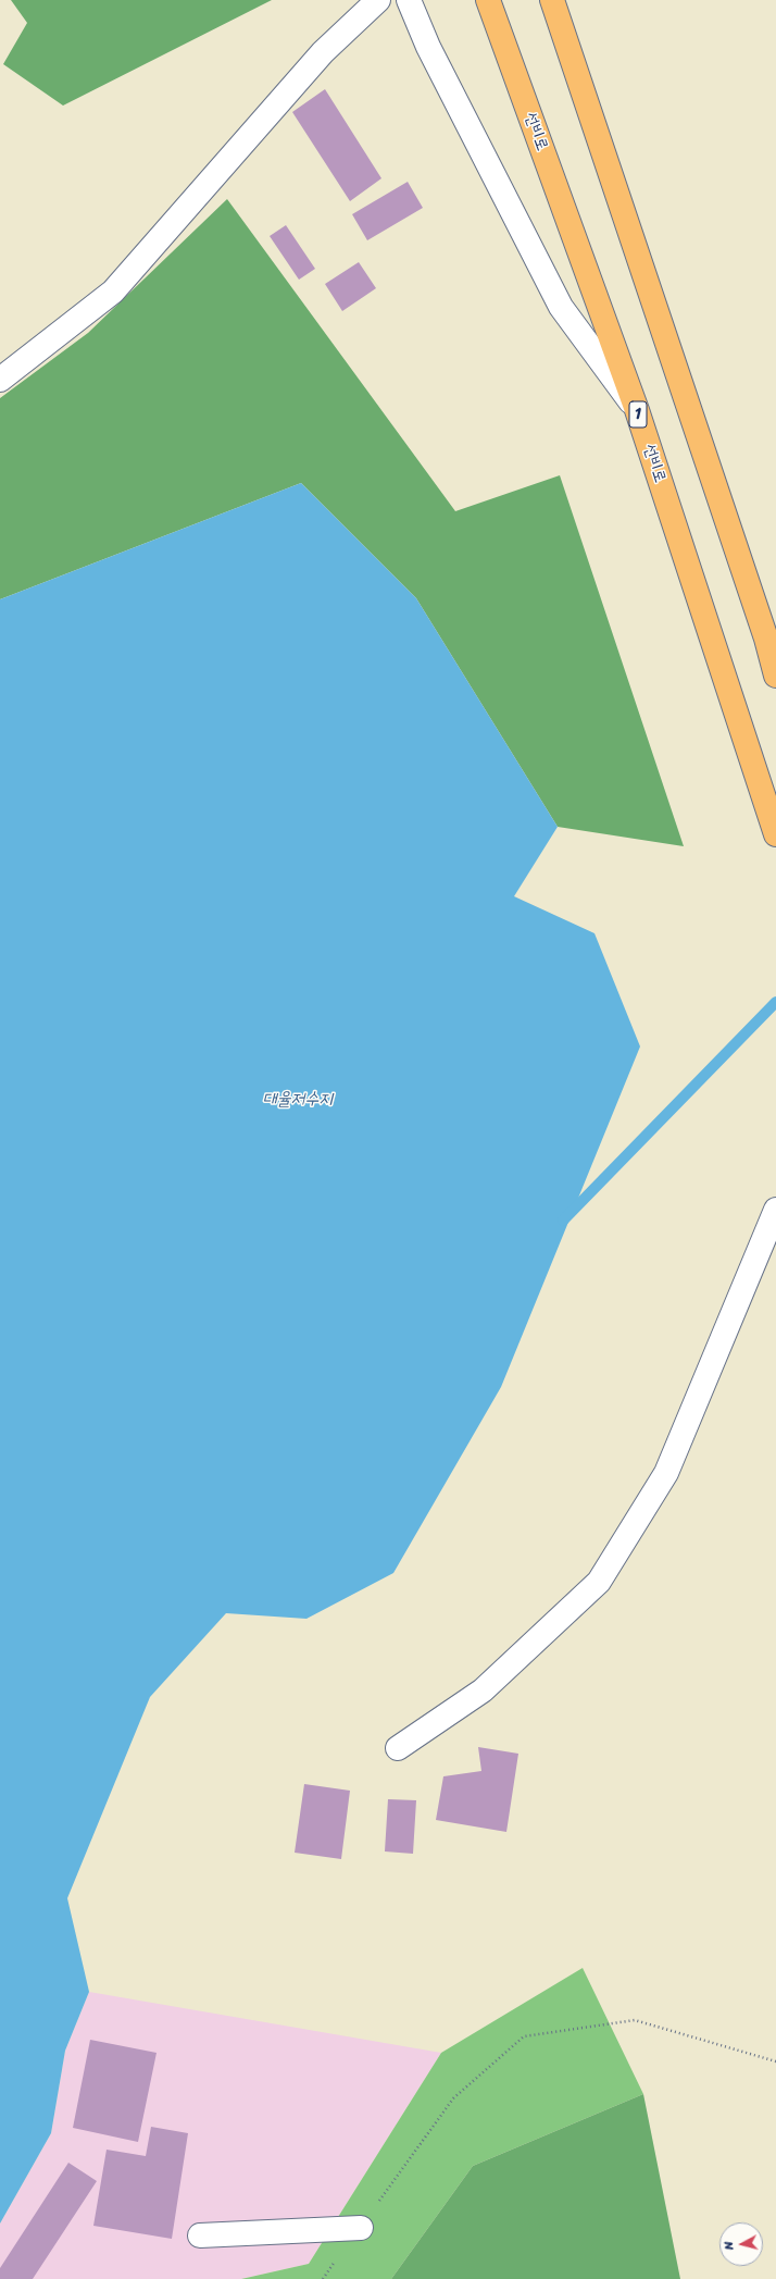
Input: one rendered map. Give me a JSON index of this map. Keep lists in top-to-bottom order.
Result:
{
  "streets": {
    "main road": ["선비로", "1"]
  },
  "water": ["대율저수지"],
  "north": "left"
}
